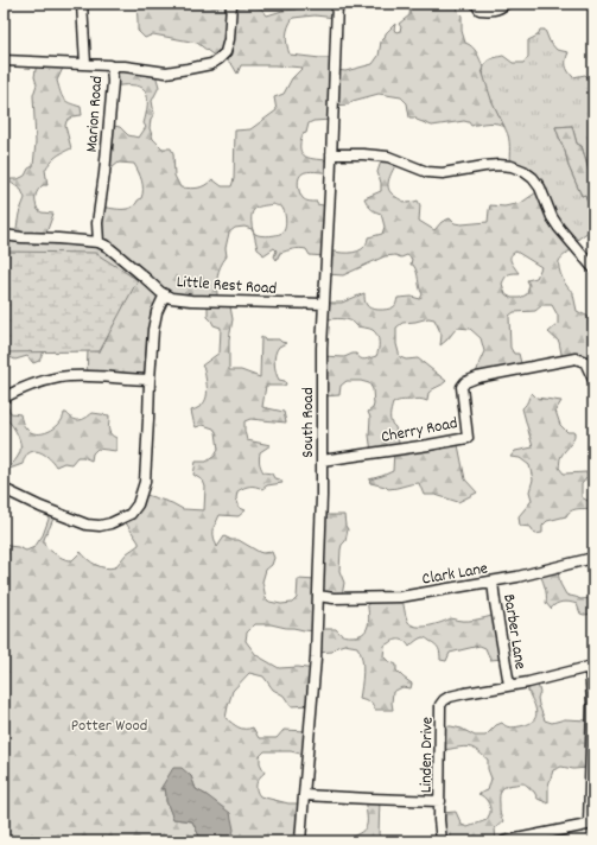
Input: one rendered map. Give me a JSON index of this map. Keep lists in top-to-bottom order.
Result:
{
  "streets": {
    "street": [
      "Marion Road",
      "Little Rest Road",
      "South Road",
      "Cherry Road",
      "Clark Lane",
      "Barber Lane",
      "Linden Drive"
    ]
  },
  "crossings": [
    ["Marion Road", "Little Rest Road"],
    ["Little Rest Road", "South Road"],
    ["South Road", "Cherry Road"],
    ["South Road", "Clark Lane"],
    ["South Road", "Linden Drive"],
    ["Clark Lane", "Barber Lane"],
    ["Barber Lane", "Linden Drive"]
  ],
  "parks": ["Potter Wood"]
}
